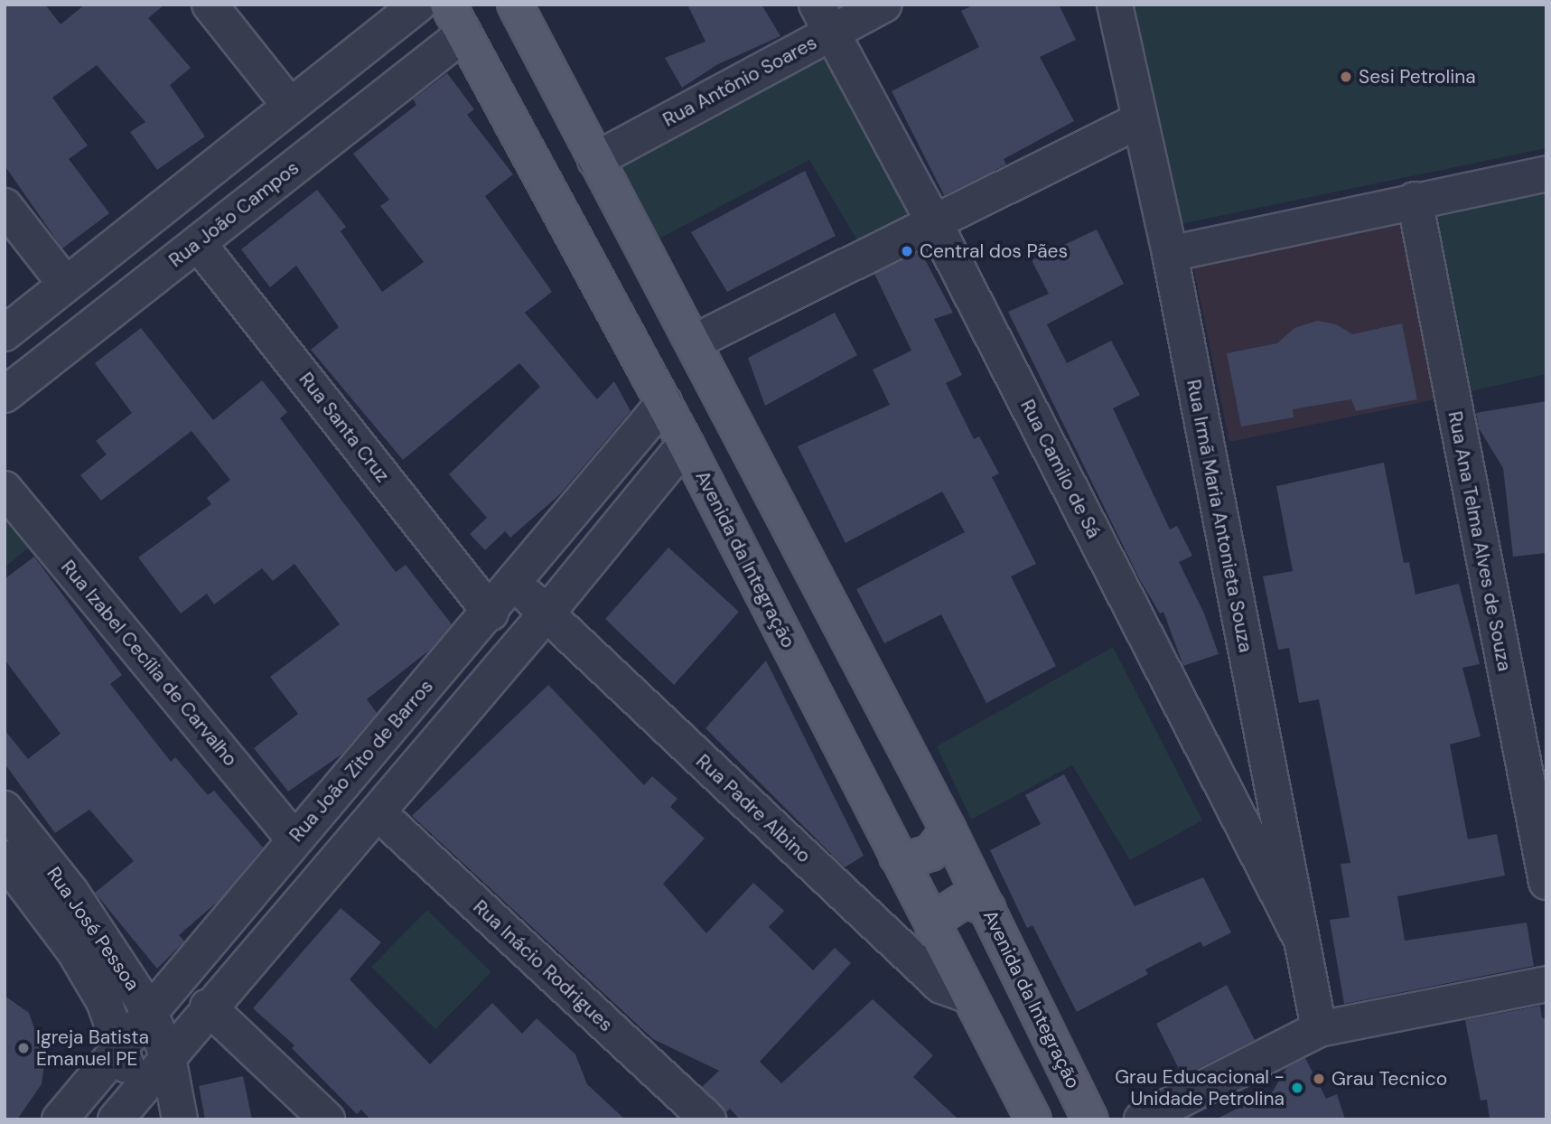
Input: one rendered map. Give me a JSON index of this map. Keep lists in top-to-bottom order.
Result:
{
  "streets": {
    "main road": ["Avenida da Integração"],
    "street": [
      "Rua Antônio Soares",
      "Rua João Campos",
      "Rua Santa Cruz",
      "Rua Camilo de Sá",
      "Rua Irmã Maria Antonieta Souza",
      "Rua Ana Telma Alves de Souza",
      "Rua Izabel Cecília de Carvalho",
      "Rua João Zito de Barros",
      "Rua Padre Albino",
      "Rua José Pessoa",
      "Rua Inácio Rodrigues"
    ]
  },
  "crossings": [
    ["Rua Antônio Soares", "Rua Camilo de Sá"],
    ["Rua Antônio Soares", "Avenida da Integração"],
    ["Rua João Campos", "Rua Santa Cruz"],
    ["Rua João Campos", "Avenida da Integração"],
    ["Rua Santa Cruz", "Rua João Zito de Barros"],
    ["Rua Camilo de Sá", "Rua Irmã Maria Antonieta Souza"],
    ["Avenida da Integração", "Rua João Zito de Barros"],
    ["Avenida da Integração", "Rua Padre Albino"],
    ["Rua Izabel Cecília de Carvalho", "Rua João Zito de Barros"],
    ["Rua João Zito de Barros", "Rua Padre Albino"],
    ["Rua João Zito de Barros", "Rua José Pessoa"]
  ],
  "places": [
    "Sesi Petrolina",
    "Central dos Pães",
    "Igreja Batista Emanuel PE",
    "Grau Tecnico",
    "Grau Educacional - Unidade Petrolina"
  ]
}
